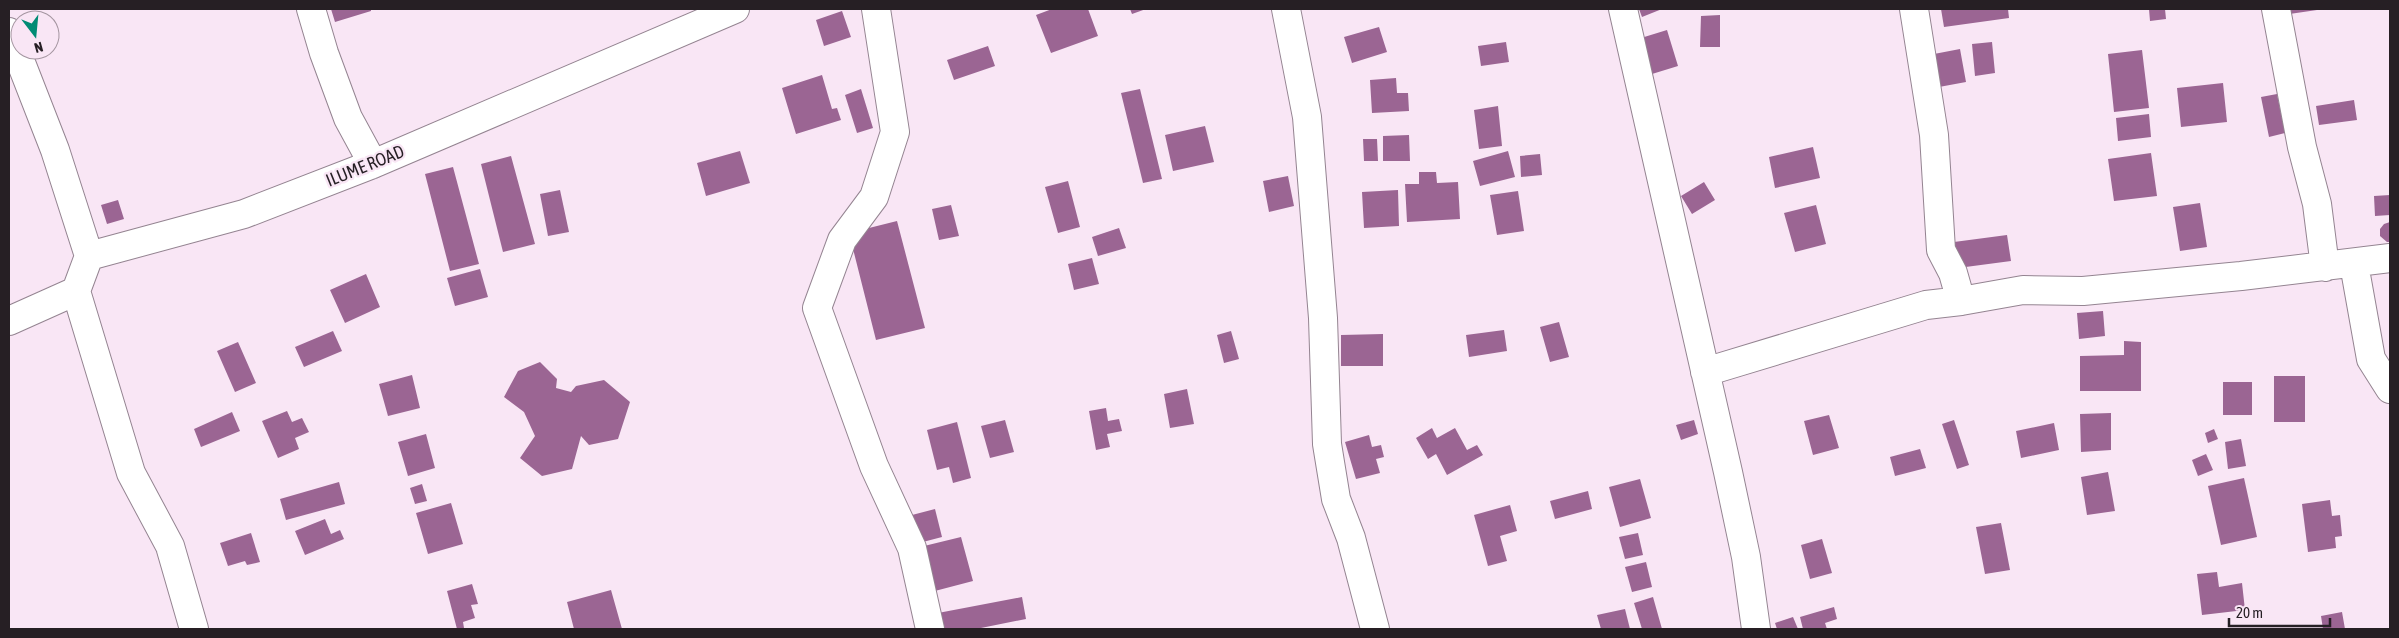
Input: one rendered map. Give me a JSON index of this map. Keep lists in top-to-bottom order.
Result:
{
  "streets": {
    "street": ["ILUME ROAD"]
  },
  "scale_bar": "20 m",
  "north": "bottom"
}
